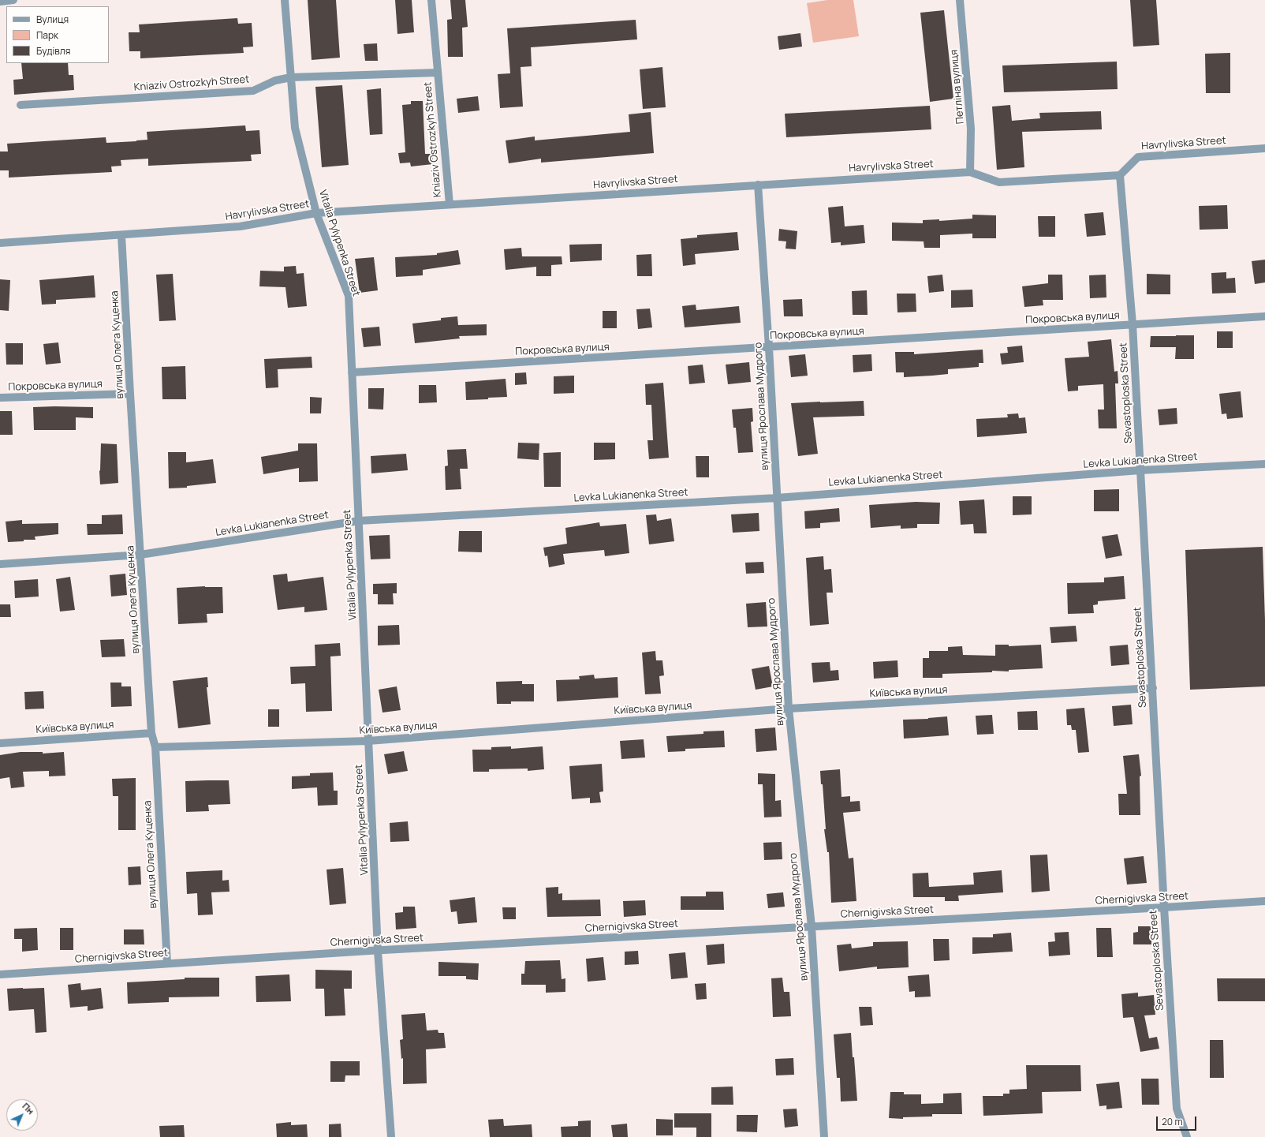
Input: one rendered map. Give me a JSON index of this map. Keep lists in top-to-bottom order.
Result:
{
  "streets": {
    "street": [
      "Kniaziv Ostrozkyh Street",
      "Петліна вулиця",
      "Havrylivska Street",
      "Vitalia Pylypenka Street",
      "Покровська вулиця",
      "вулиця Олега Куценка",
      "Sevastoploska Street",
      "вулиця Ярослава Мудрого",
      "Levka Lukianenka Street",
      "Київська вулиця",
      "Chernigivska Street"
    ]
  },
  "crossings": [
    ["Kniaziv Ostrozkyh Street", "Havrylivska Street"],
    ["Kniaziv Ostrozkyh Street", "Vitalia Pylypenka Street"],
    ["Петліна вулиця", "Havrylivska Street"],
    ["Havrylivska Street", "Vitalia Pylypenka Street"],
    ["Havrylivska Street", "вулиця Олега Куценка"],
    ["Havrylivska Street", "Sevastoploska Street"],
    ["Havrylivska Street", "вулиця Ярослава Мудрого"],
    ["Vitalia Pylypenka Street", "Покровська вулиця"],
    ["Vitalia Pylypenka Street", "Levka Lukianenka Street"],
    ["Vitalia Pylypenka Street", "Київська вулиця"],
    ["Vitalia Pylypenka Street", "Chernigivska Street"],
    ["Покровська вулиця", "вулиця Олега Куценка"],
    ["Покровська вулиця", "Sevastoploska Street"],
    ["Покровська вулиця", "вулиця Ярослава Мудрого"],
    ["вулиця Олега Куценка", "Levka Lukianenka Street"],
    ["вулиця Олега Куценка", "Київська вулиця"],
    ["вулиця Олега Куценка", "Chernigivska Street"],
    ["Sevastoploska Street", "Levka Lukianenka Street"],
    ["Sevastoploska Street", "Київська вулиця"],
    ["Sevastoploska Street", "Chernigivska Street"],
    ["вулиця Ярослава Мудрого", "Levka Lukianenka Street"],
    ["вулиця Ярослава Мудрого", "Київська вулиця"],
    ["вулиця Ярослава Мудрого", "Chernigivska Street"]
  ],
  "legend": ["Вулиця", "Парк", "Будівля"],
  "scale_bar": "20 m",
  "north": "top right"
}
